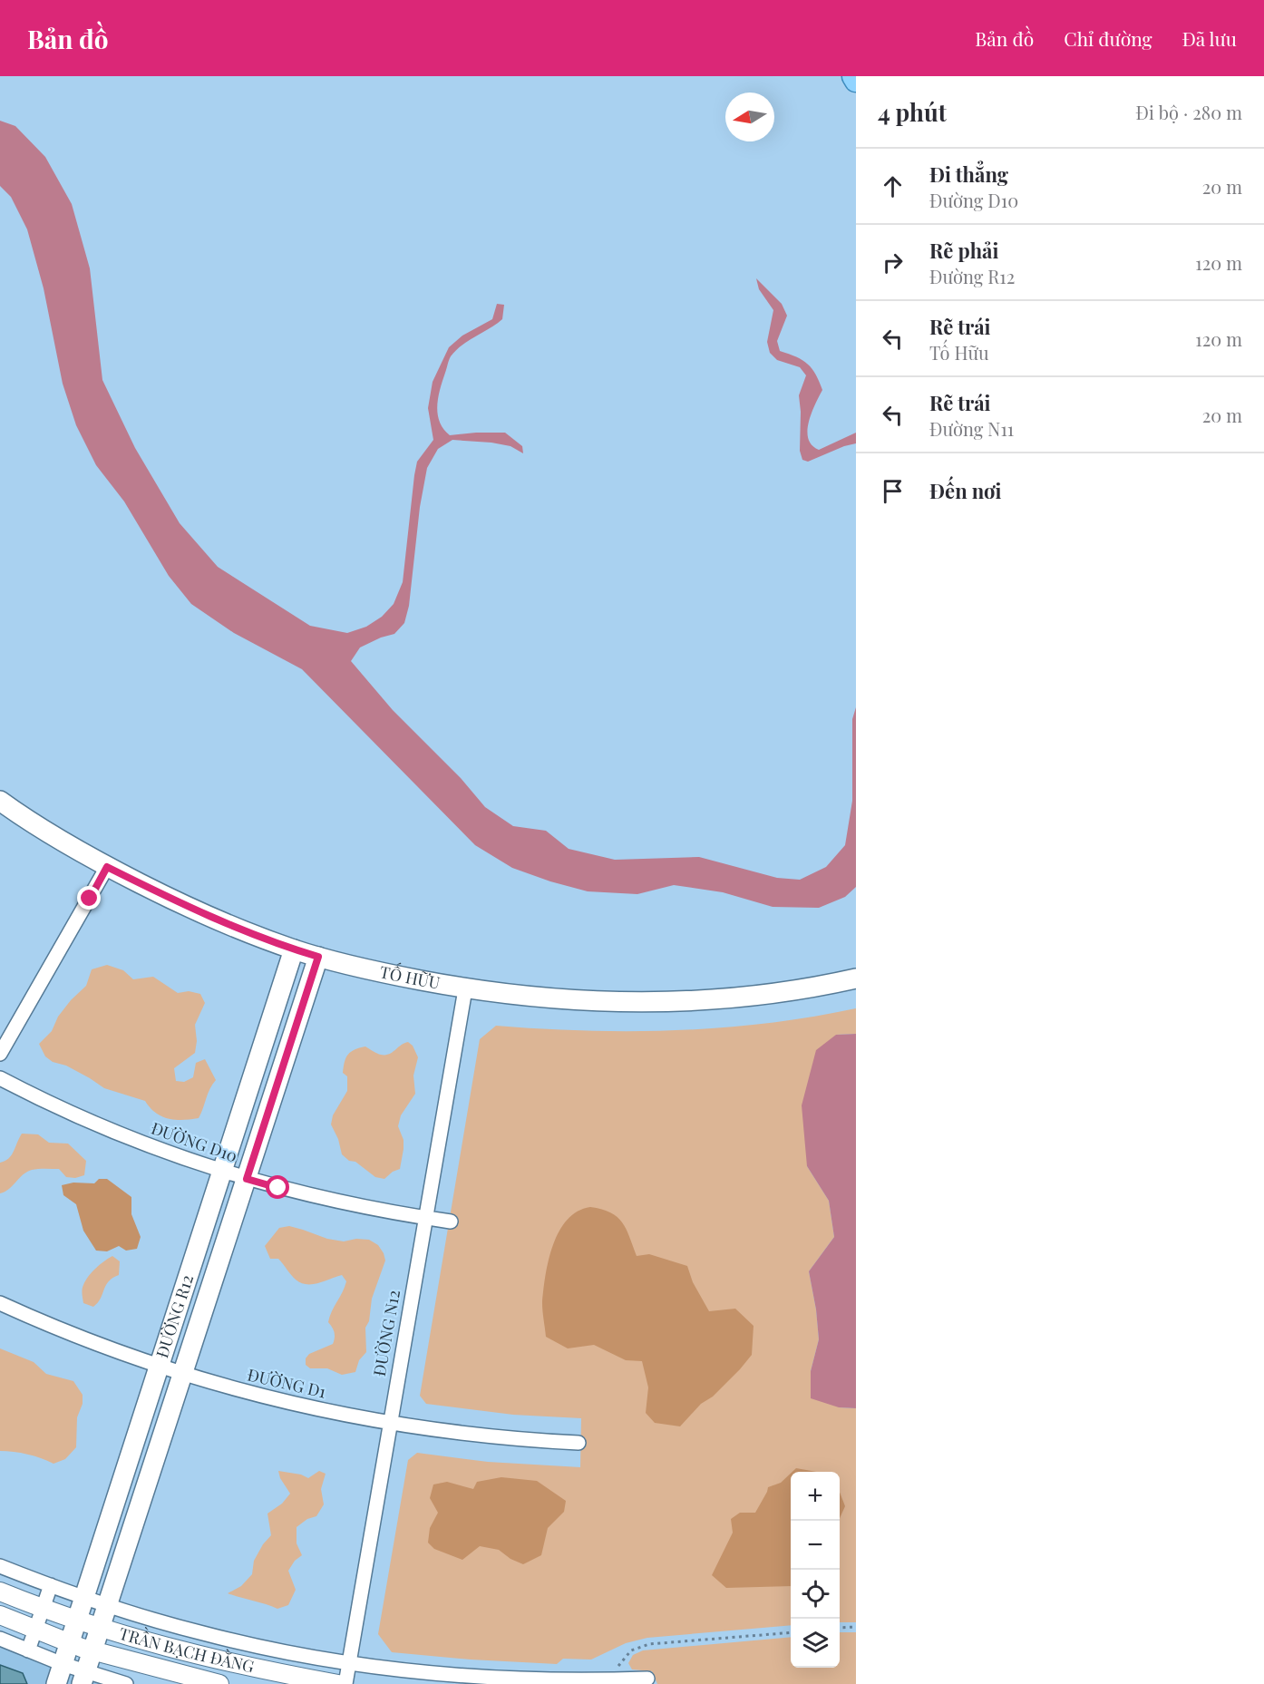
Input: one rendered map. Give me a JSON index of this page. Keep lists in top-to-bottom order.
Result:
{
  "streets": {
    "main road": ["TỐ HỮU", "ĐƯỜNG R12"],
    "street": [
      "ĐƯỜNG D10",
      "ĐƯỜNG N12",
      "ĐƯỜNG D1",
      "TRẦN BẠCH ĐẰNG"
    ]
  },
  "crossings": [
    ["TỐ HỮU", "ĐƯỜNG R12"],
    ["TỐ HỮU", "ĐƯỜNG N12"],
    ["ĐƯỜNG D10", "ĐƯỜNG R12"],
    ["ĐƯỜNG D10", "ĐƯỜNG N12"],
    ["ĐƯỜNG R12", "ĐƯỜNG D1"],
    ["ĐƯỜNG R12", "TRẦN BẠCH ĐẰNG"],
    ["ĐƯỜNG N12", "ĐƯỜNG D1"]
  ],
  "north": "left",
  "page": {
    "header": "Bản đồ",
    "nav": ["Bản đồ", "Chỉ đường", "Đã lưu"],
    "heading": ["4 phút", "Đi bộ · 280 m"],
    "list": [
      ["Đi thẳng", "Đường D10", "20 m"],
      ["Rẽ phải", "Đường R12", "120 m"],
      ["Rẽ trái", "Tố Hữu", "120 m"],
      ["Rẽ trái", "Đường N11", "20 m"],
      "Đến nơi"
    ],
    "map_buttons": ["+", "−"]
  }
}
